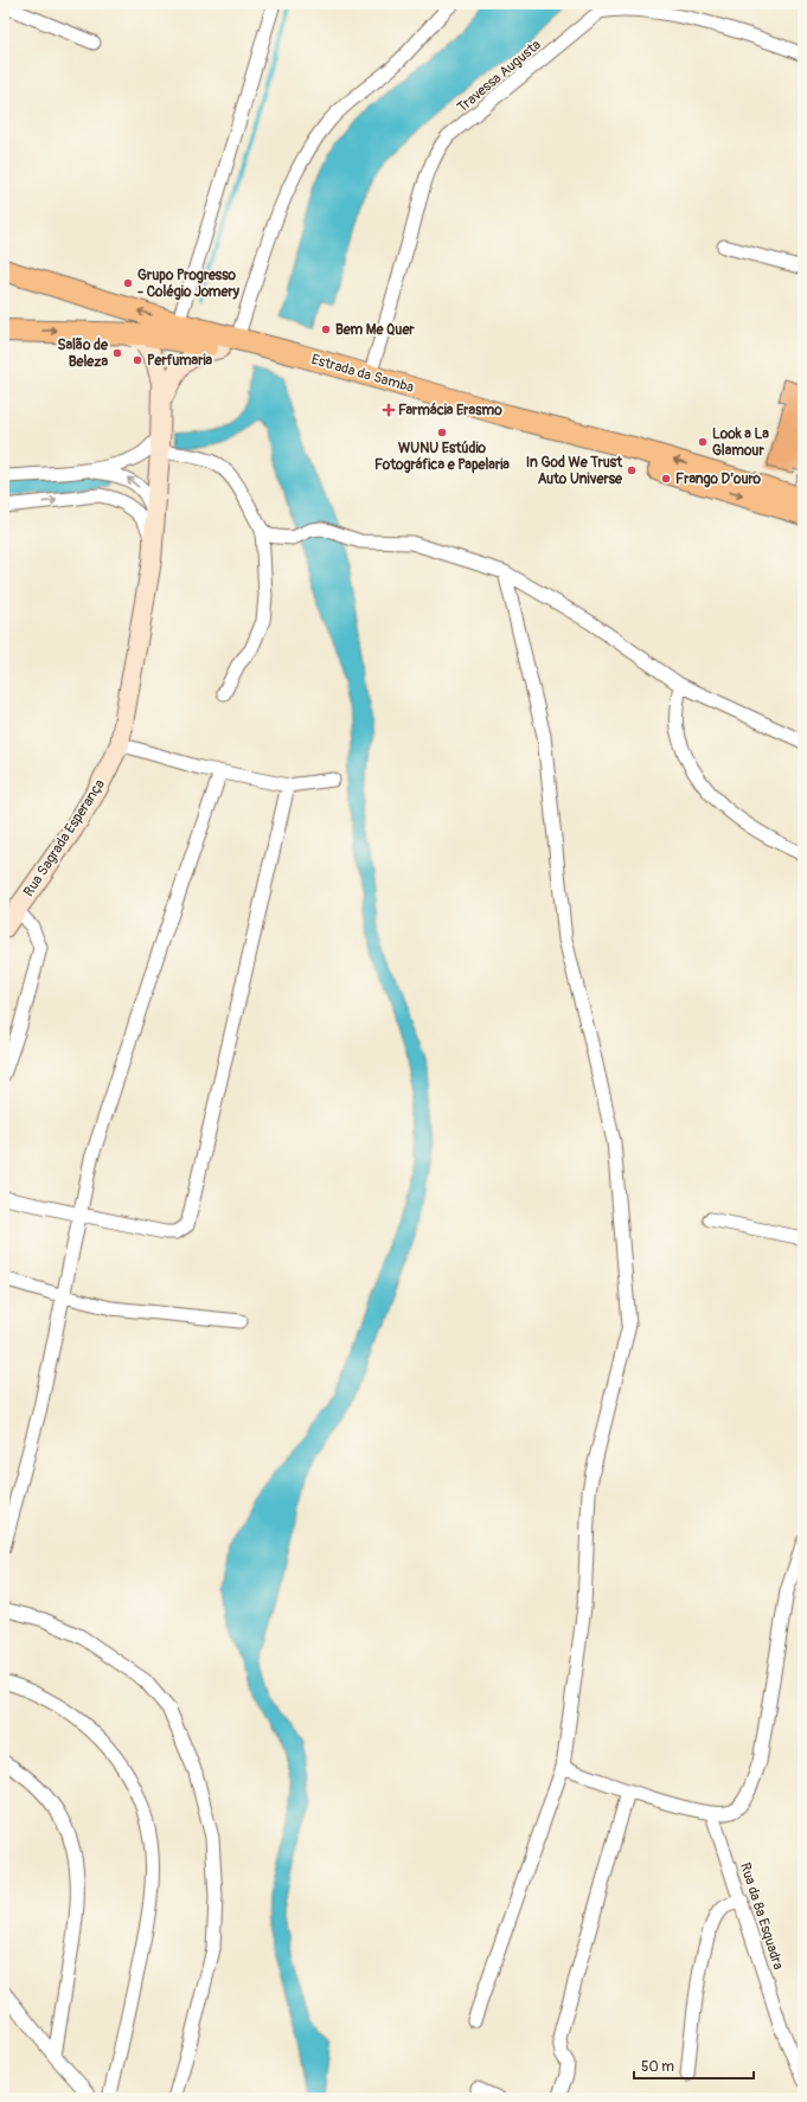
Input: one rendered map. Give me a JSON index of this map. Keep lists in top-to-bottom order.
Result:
{
  "streets": {
    "main road": ["Estrada da Samba"],
    "street": ["Travessa Augusta", "Rua Sagrada Esperança", "Rua da 8ª Esquadra"]
  },
  "crossings": [
    ["Travessa Augusta", "Estrada da Samba"],
    ["Estrada da Samba", "Rua Sagrada Esperança"]
  ],
  "places": {
    "other": [
      "Grupo Progresso - Colégio Jomery",
      "Bem Me Quer",
      "Salão de Beleza",
      "Perfumaria",
      "WUNU Estúdio Fotográfica e Papelaria",
      "Look a La Glamour",
      "In God We Trust Auto Universe",
      "Frango D’ouro"
    ],
    "health": ["Farmácia Erasmo"]
  },
  "scale_bar": "50 m"
}
